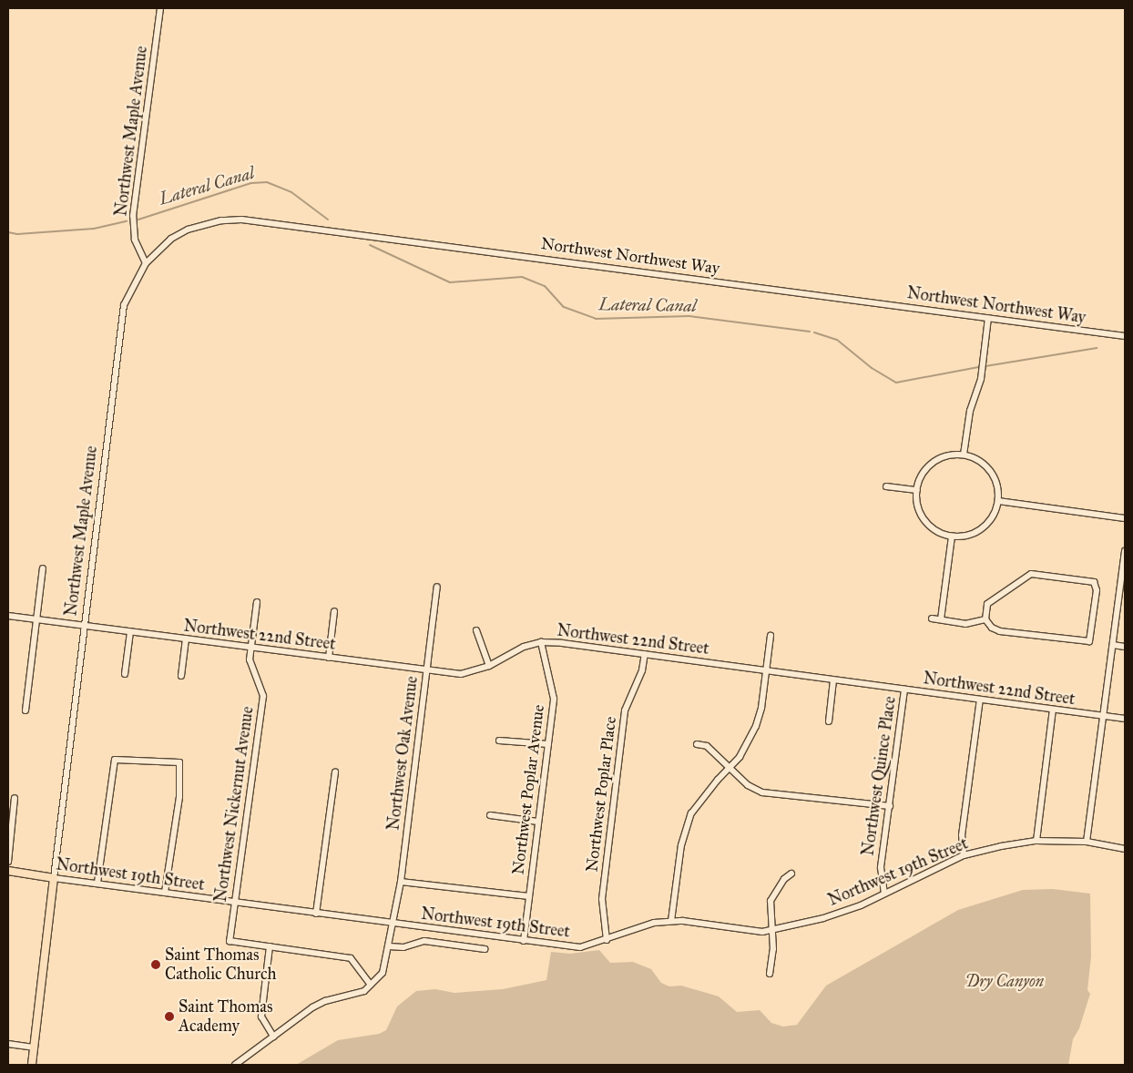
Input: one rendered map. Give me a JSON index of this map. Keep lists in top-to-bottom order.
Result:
{
  "streets": {
    "main road": ["Northwest Maple Avenue", "Northwest 19th Street"],
    "street": [
      "Northwest Northwest Way",
      "Northwest 22nd Street",
      "Northwest Oak Avenue",
      "Northwest Quince Place",
      "Northwest Poplar Avenue",
      "Northwest Poplar Place",
      "Northwest Nickernut Avenue"
    ]
  },
  "crossings": [
    ["Northwest Maple Avenue", "Northwest Northwest Way"],
    ["Northwest Maple Avenue", "Northwest 22nd Street"],
    ["Northwest Maple Avenue", "Northwest 19th Street"],
    ["Northwest 22nd Street", "Northwest Oak Avenue"],
    ["Northwest 22nd Street", "Northwest Quince Place"],
    ["Northwest 22nd Street", "Northwest Poplar Avenue"],
    ["Northwest 22nd Street", "Northwest Poplar Place"],
    ["Northwest 22nd Street", "Northwest Nickernut Avenue"],
    ["Northwest Oak Avenue", "Northwest 19th Street"],
    ["Northwest Quince Place", "Northwest 19th Street"],
    ["Northwest Poplar Avenue", "Northwest 19th Street"],
    ["Northwest Poplar Place", "Northwest 19th Street"],
    ["Northwest Nickernut Avenue", "Northwest 19th Street"]
  ],
  "water": ["Lateral Canal"],
  "parks": ["Dry Canyon"],
  "places": ["Saint Thomas Catholic Church", "Saint Thomas Academy"]
}
